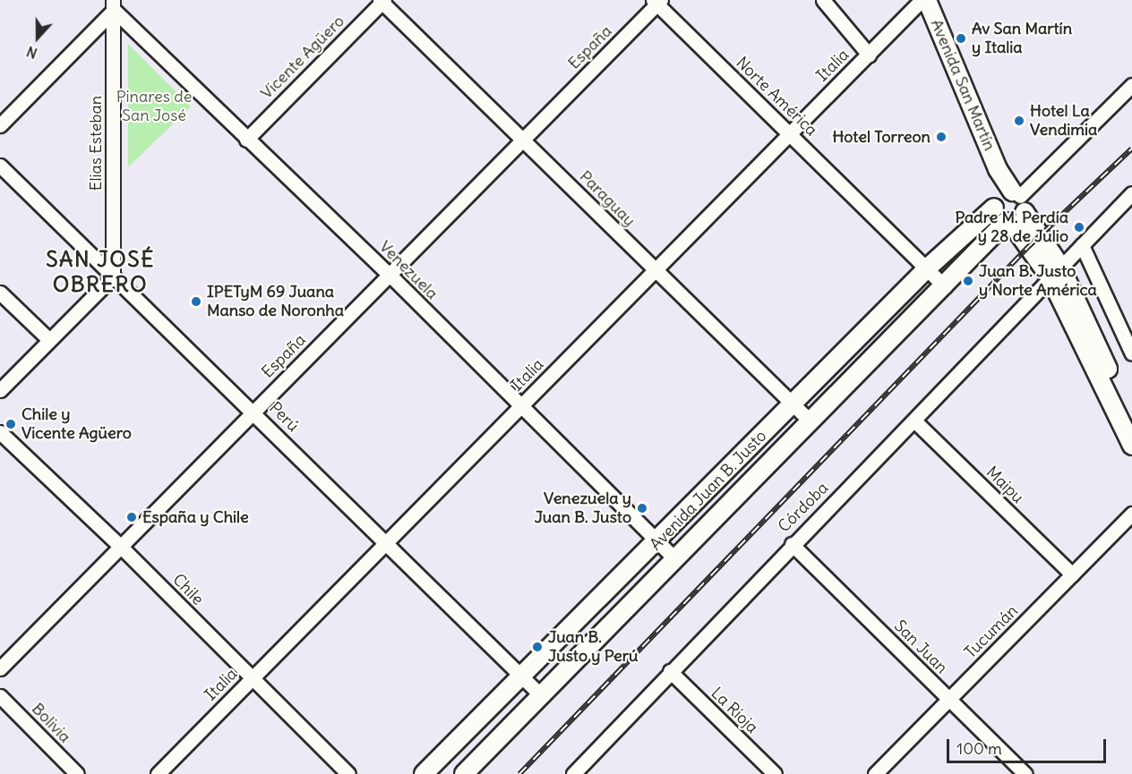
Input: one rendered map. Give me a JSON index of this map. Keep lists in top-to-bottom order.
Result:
{
  "streets": {
    "main road": ["Avenida San Martín", "Avenida Juan B. Justo"],
    "street": [
      "España",
      "Vicente Agüero",
      "Italia",
      "Norte América",
      "Elias Esteban",
      "Paraguay",
      "Venezuela",
      "Perú",
      "Maipu",
      "Córdoba",
      "Chile",
      "Tucumán",
      "San Juan",
      "La Rioja",
      "Bolivia"
    ]
  },
  "crossings": [
    ["España", "Norte América"],
    ["España", "Paraguay"],
    ["España", "Venezuela"],
    ["España", "Perú"],
    ["España", "Chile"],
    ["Vicente Agüero", "Paraguay"],
    ["Vicente Agüero", "Venezuela"],
    ["Italia", "Norte América"],
    ["Italia", "Paraguay"],
    ["Italia", "Venezuela"],
    ["Italia", "Perú"],
    ["Italia", "Chile"],
    ["Avenida San Martín", "Avenida Juan B. Justo"],
    ["Norte América", "Avenida Juan B. Justo"],
    ["Elias Esteban", "Venezuela"],
    ["Elias Esteban", "Perú"],
    ["Paraguay", "Avenida Juan B. Justo"],
    ["Venezuela", "Avenida Juan B. Justo"],
    ["Perú", "Avenida Juan B. Justo"],
    ["Maipu", "Córdoba"],
    ["Maipu", "Tucumán"],
    ["Córdoba", "San Juan"],
    ["Córdoba", "La Rioja"],
    ["Tucumán", "San Juan"]
  ],
  "districts": ["SAN JOSÉ OBRERO"],
  "parks": ["Pinares de San José"],
  "places": [
    "Av San Martín y Italia",
    "Hotel La Vendimia",
    "Hotel Torreon",
    "Padre M. Perdía y 28 de Julio",
    "Juan B. Justo y Norte América",
    "IPETyM 69 Juana Manso de Noronha",
    "Chile y Vicente Agüero",
    "Venezuela y Juan B. Justo",
    "España y Chile",
    "Juan B. Justo y Perú"
  ],
  "scale_bar": "100 m",
  "north": "bottom"
}
